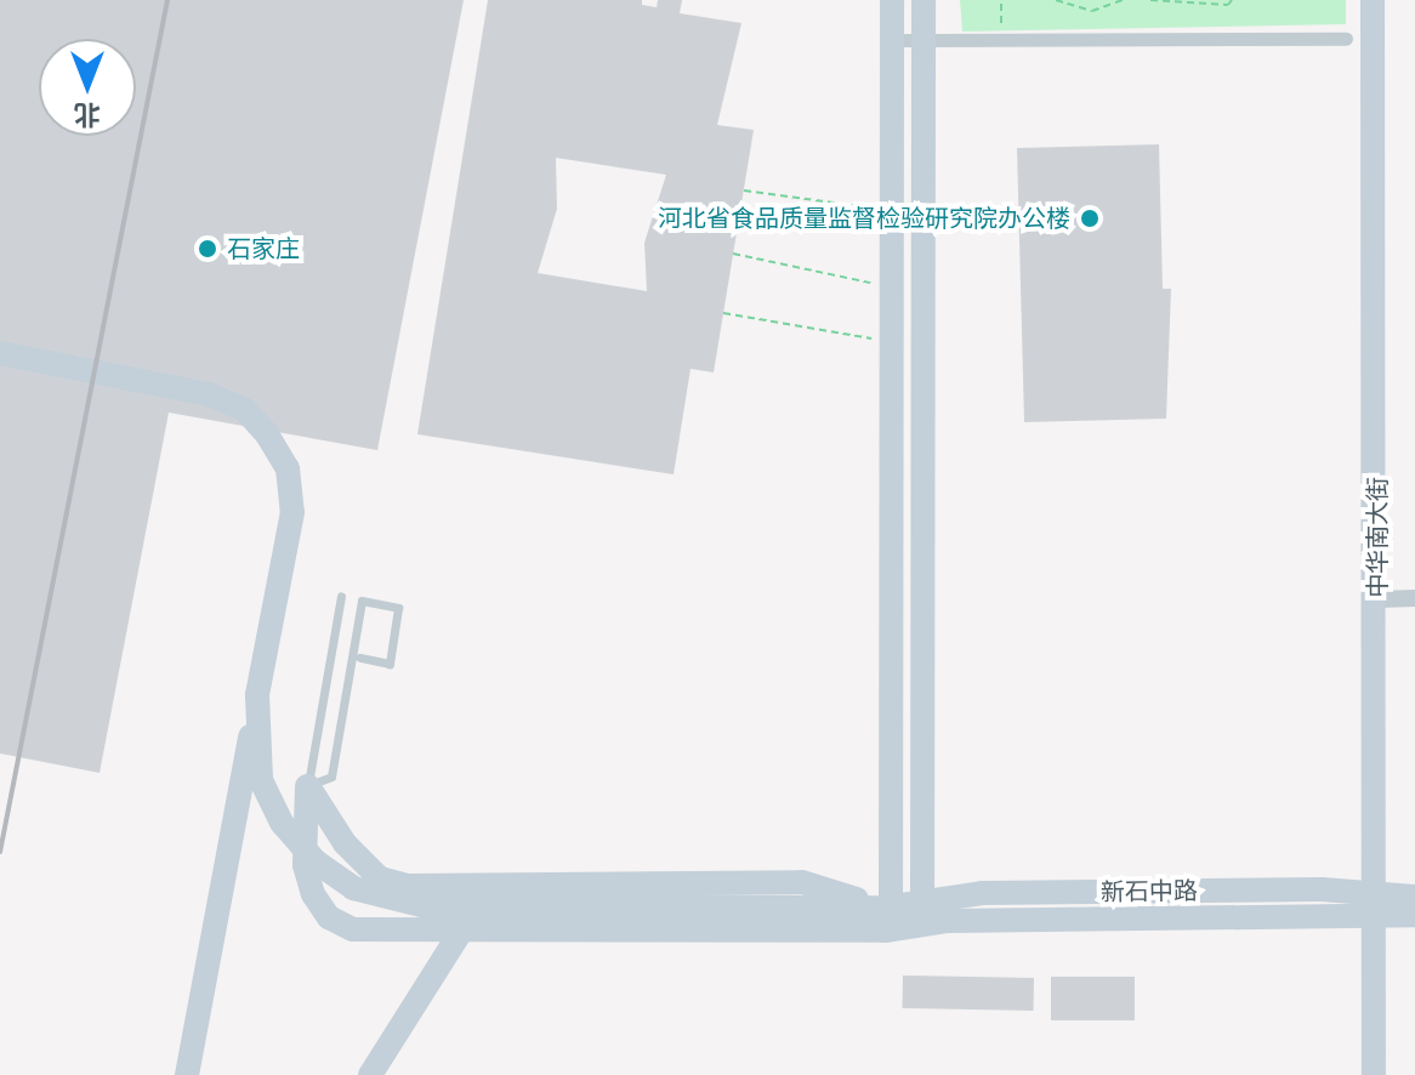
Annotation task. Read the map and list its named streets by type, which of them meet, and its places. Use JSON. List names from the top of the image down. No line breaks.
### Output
{"streets":{"main road":["中华南大街","新石中路"]},"crossings":[["中华南大街","新石中路"]],"places":["河北省食品质量监督检验研究院办公楼","石家庄"],"north":"bottom"}
